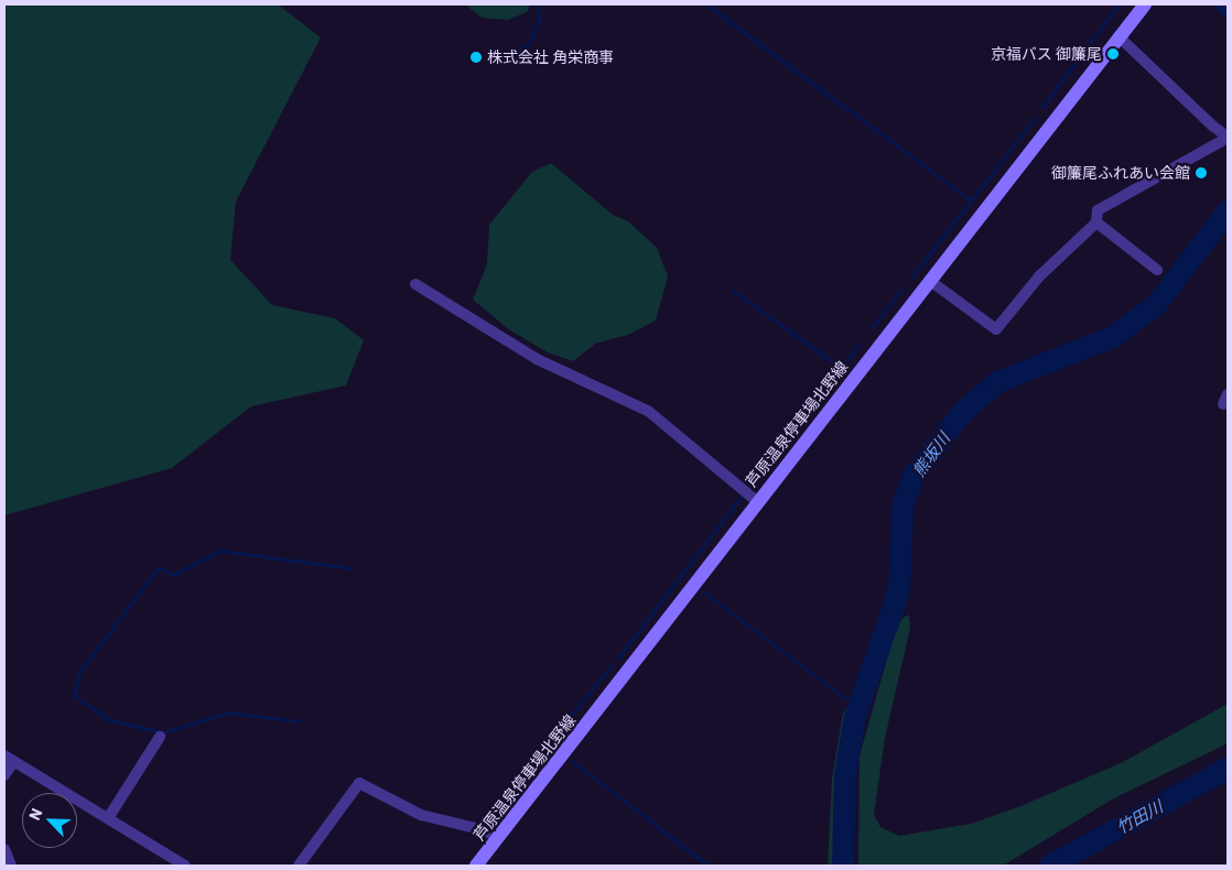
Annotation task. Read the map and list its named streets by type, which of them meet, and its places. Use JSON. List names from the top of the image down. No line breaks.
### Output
{"streets":{"main road":["芦原温泉停車場北野線"]},"water":["熊坂川","竹田川"],"places":["京福バス 御簾尾","株式会社 角栄商事","御簾尾ふれあい会館"],"north":"top left"}
